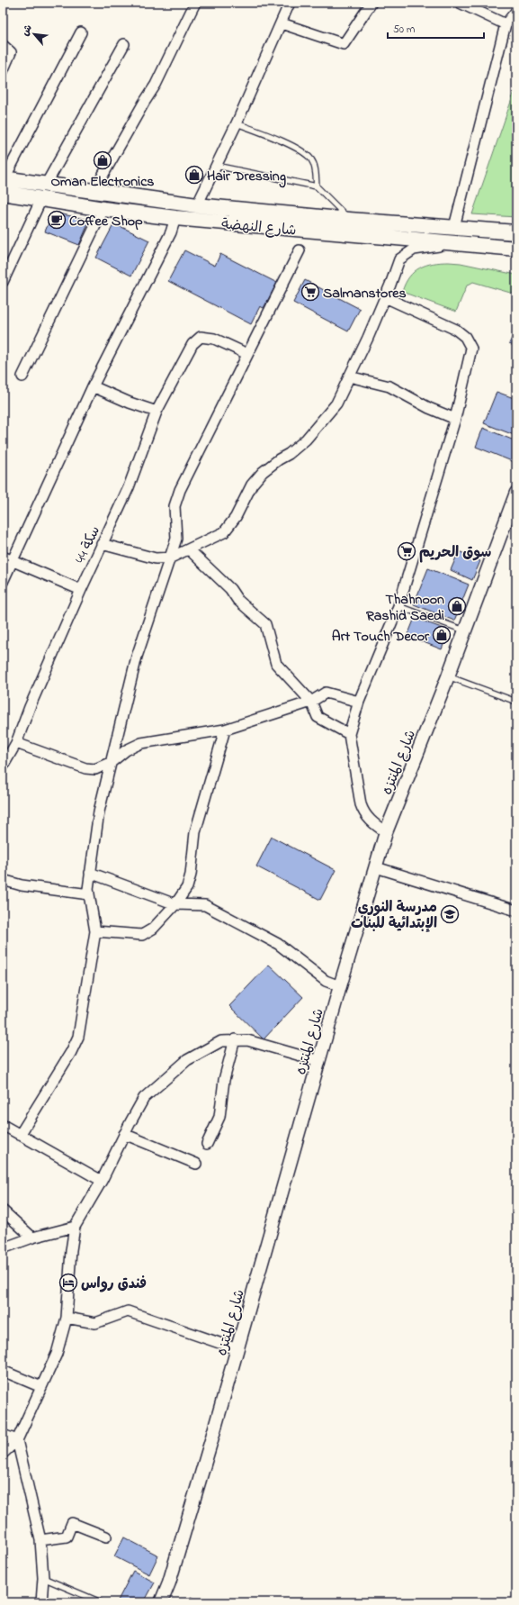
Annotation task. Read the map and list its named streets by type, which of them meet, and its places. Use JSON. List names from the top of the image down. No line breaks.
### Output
{"streets":{"main road":["شارع النهضة"],"street":["سكة 44","شارع المنتزه"]},"places":{"shop":["Oman Electronics","Hair Dressing","Thahnoon Rashid Saedi","Art Touch Decor"],"cafe":["Coffee Shop"],"supermarket":["Salmanstores","سوق الحريم"],"school or university":["مدرسة النوري الإبتدائية للبنات"],"hotel":["فندق رواس"]},"scale_bar":"50 m","north":"top left"}
